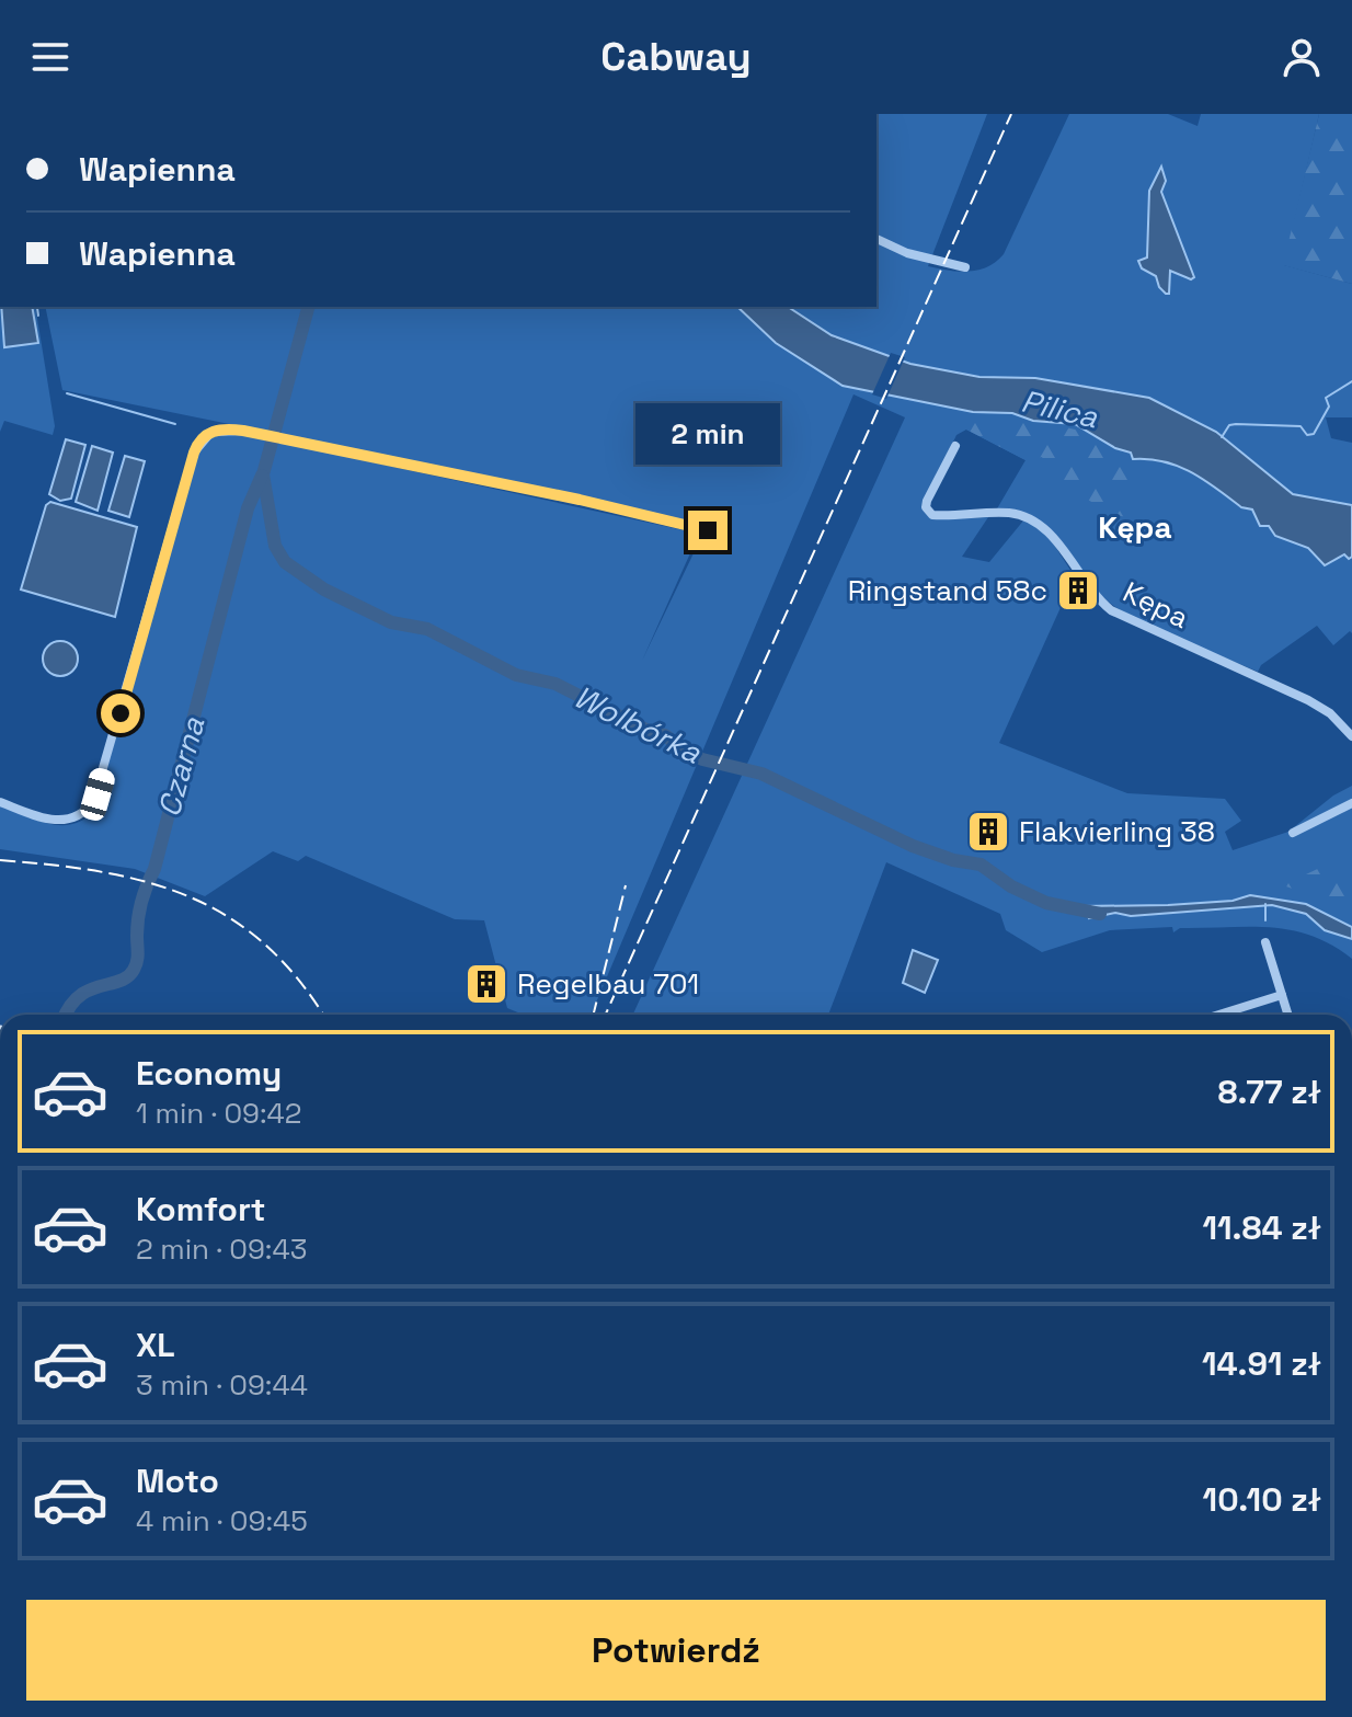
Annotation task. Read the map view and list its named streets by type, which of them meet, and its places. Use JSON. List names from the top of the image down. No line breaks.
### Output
{"streets":{"street":["Kępa"]},"districts":["Kępa"],"water":["Pilica","Wolbórka","Czarna"],"places":{"building":["Ringstand 58c","Flakvierling 38","Regelbau 701"]},"page":{"header":"Cabway","banner":["Wapienna","Wapienna"],"bubble":"2 min","list":[{"name":"Economy","note":"1 min · 09:42","value":"8.77 zł"},{"name":"Komfort","note":"2 min · 09:43","value":"11.84 zł"},{"name":"XL","note":"3 min · 09:44","value":"14.91 zł"},{"name":"Moto","note":"4 min · 09:45","value":"10.10 zł"}],"buttons":"Potwierdź"}}
